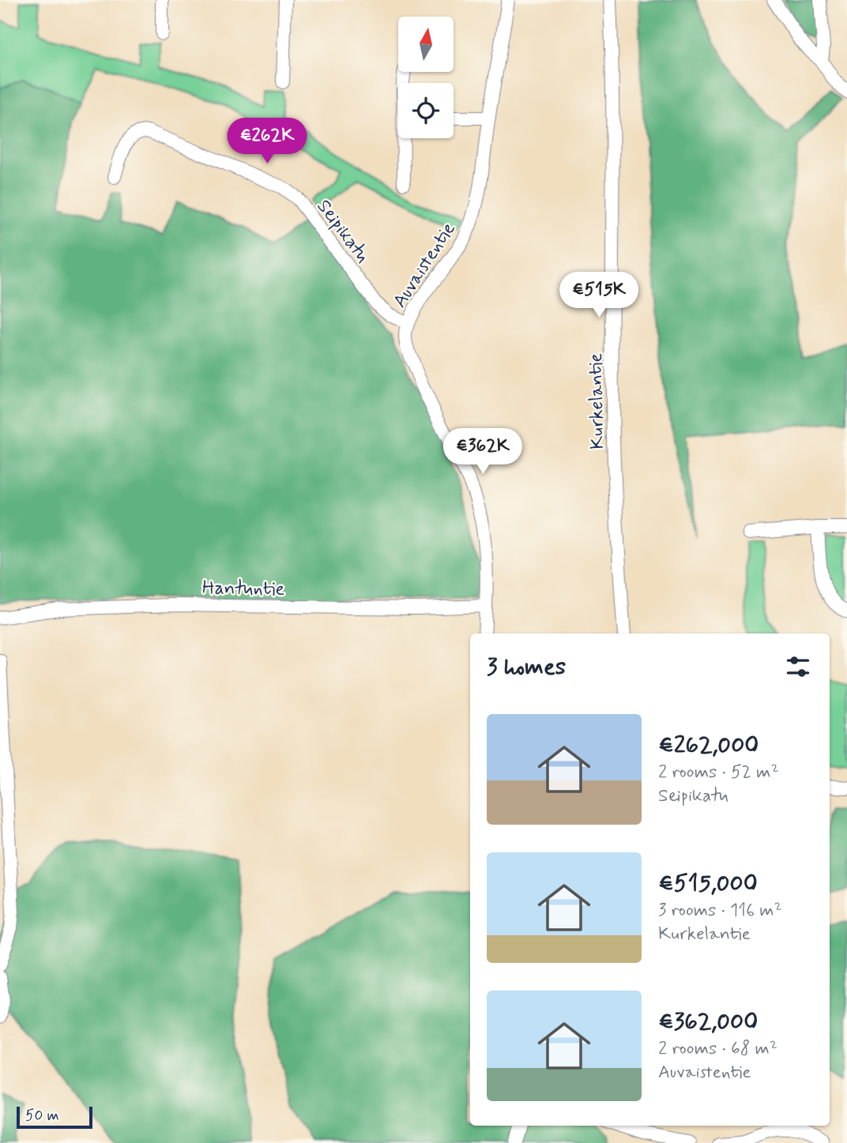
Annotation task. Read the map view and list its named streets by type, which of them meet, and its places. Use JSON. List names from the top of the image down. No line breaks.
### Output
{"streets":{"street":["Seipikatu","Auvaistentie","Kurkelantie","Hantuntie"]},"crossings":[["Seipikatu","Auvaistentie"],["Auvaistentie","Hantuntie"]],"scale_bar":"50 m","north":"top","page":{"price":["€262K","€515K","€362K"],"heading":"3 homes","list":[{"name":"€262,000","note":"2 rooms · 52 m² · Seipikatu"},{"name":"€515,000","note":"3 rooms · 116 m² · Kurkelantie"},{"name":"€362,000","note":"2 rooms · 68 m² · Auvaistentie"}],"scale":"50 m"}}
